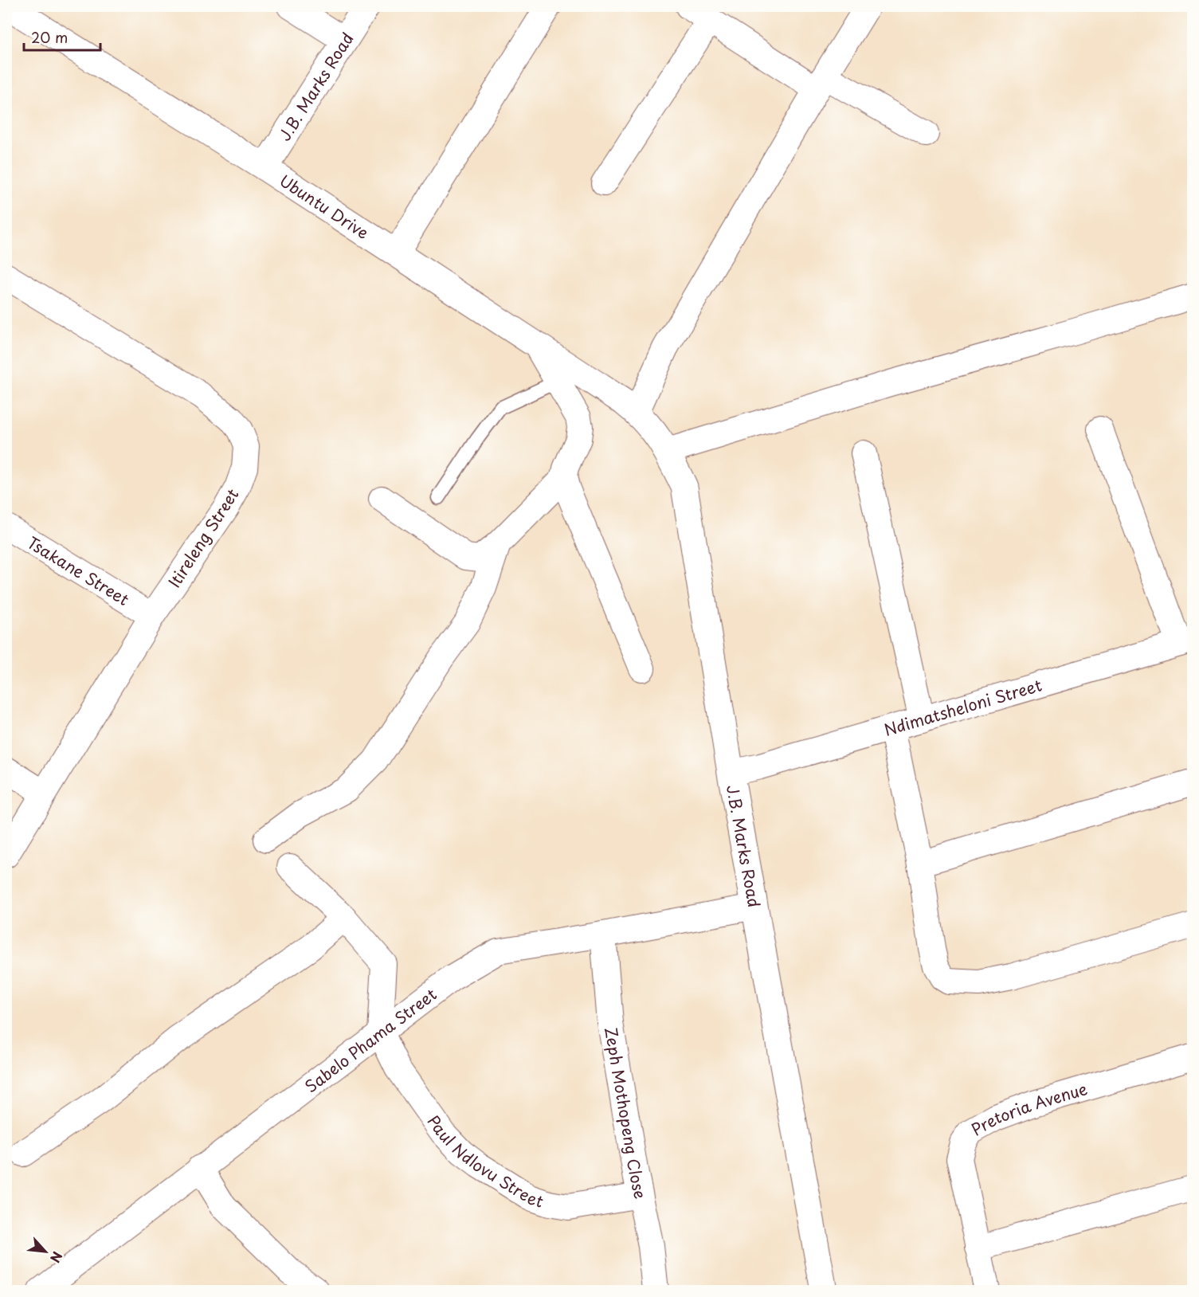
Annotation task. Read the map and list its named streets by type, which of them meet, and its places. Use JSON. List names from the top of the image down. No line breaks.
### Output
{"streets":{"street":["J.B. Marks Road","Ubuntu Drive","Itireleng Street","Tsakane Street","Ndimatsheloni Street","Sabelo Phama Street","Pretoria Avenue","Zeph Mothopeng Close","Paul Ndlovu Street"]},"crossings":[["J.B. Marks Road","Ubuntu Drive"],["J.B. Marks Road","Ndimatsheloni Street"],["J.B. Marks Road","Sabelo Phama Street"],["Itireleng Street","Tsakane Street"],["Sabelo Phama Street","Zeph Mothopeng Close"],["Sabelo Phama Street","Paul Ndlovu Street"],["Zeph Mothopeng Close","Paul Ndlovu Street"]],"scale_bar":"20 m","north":"bottom right"}
